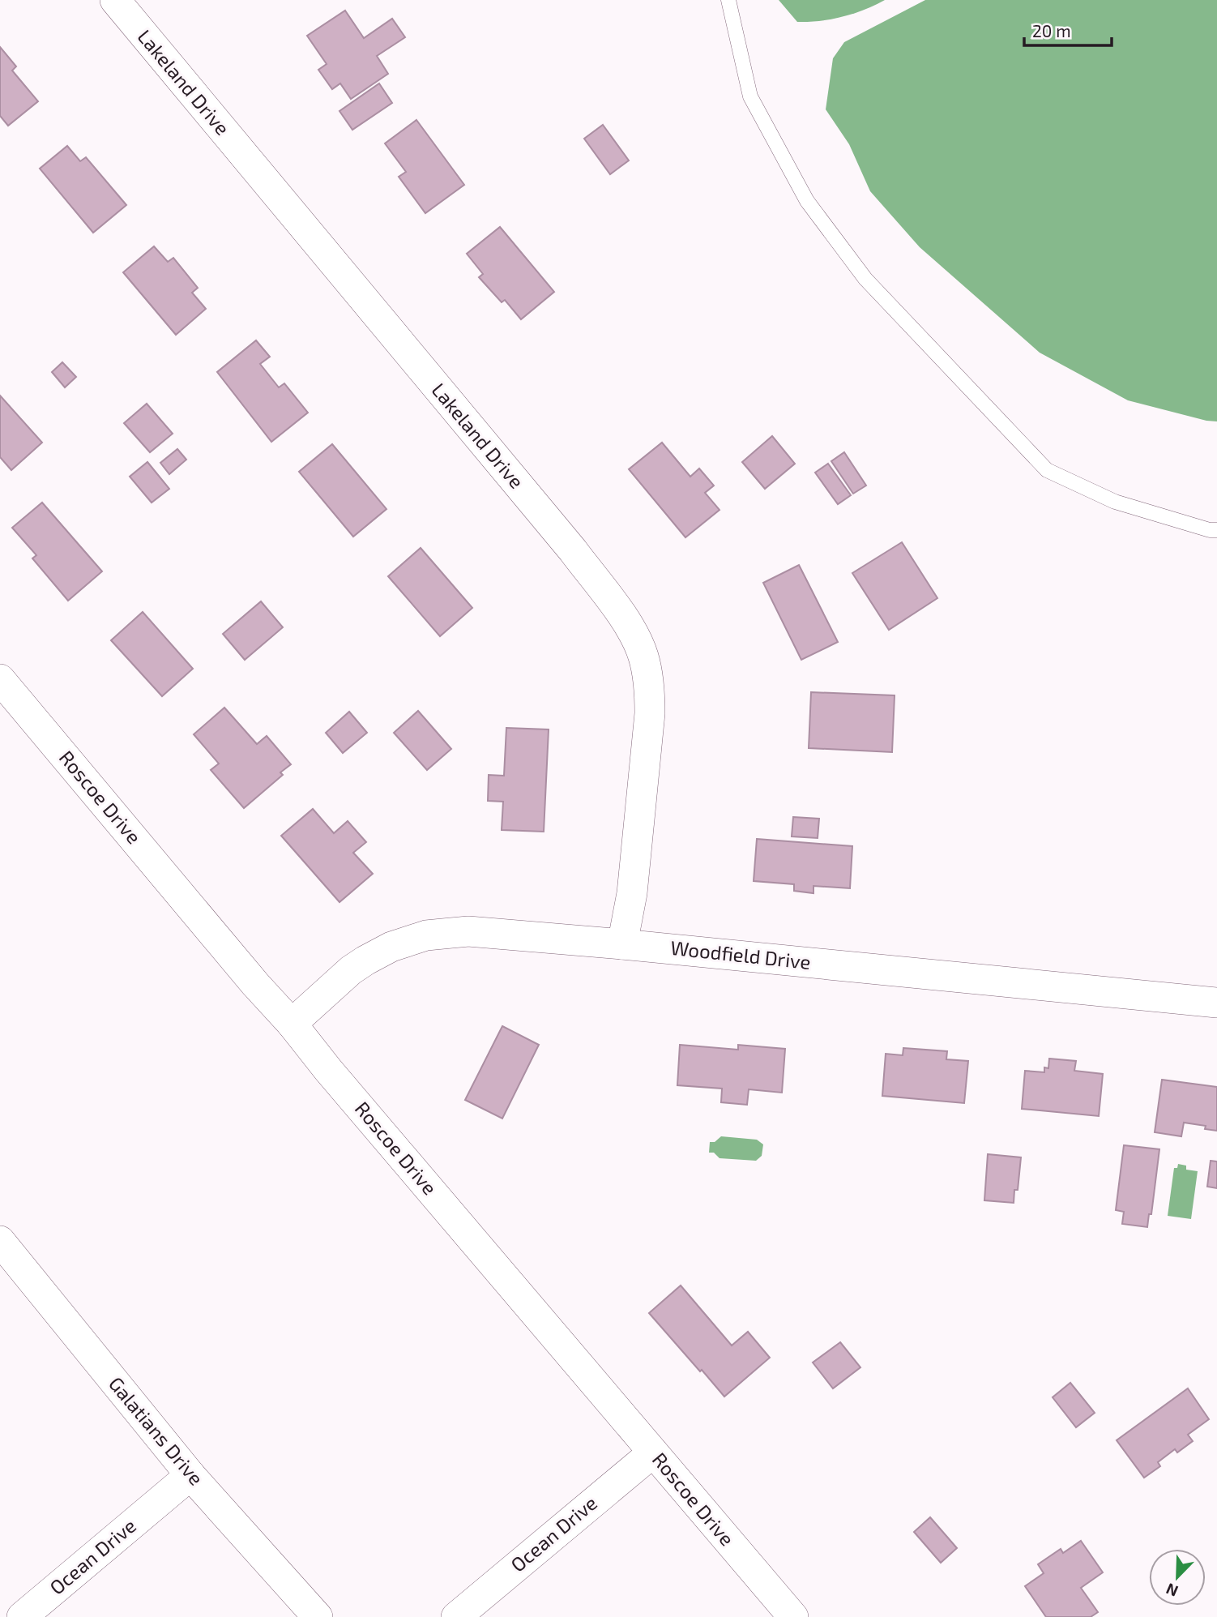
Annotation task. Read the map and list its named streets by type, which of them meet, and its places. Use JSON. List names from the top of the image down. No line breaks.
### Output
{"streets":{"street":["Lakeland Drive","Roscoe Drive","Woodfield Drive","Galatians Drive","Ocean Drive"]},"crossings":[["Lakeland Drive","Woodfield Drive"],["Roscoe Drive","Woodfield Drive"],["Roscoe Drive","Ocean Drive"],["Galatians Drive","Ocean Drive"]],"scale_bar":"20 m","north":"bottom left"}
